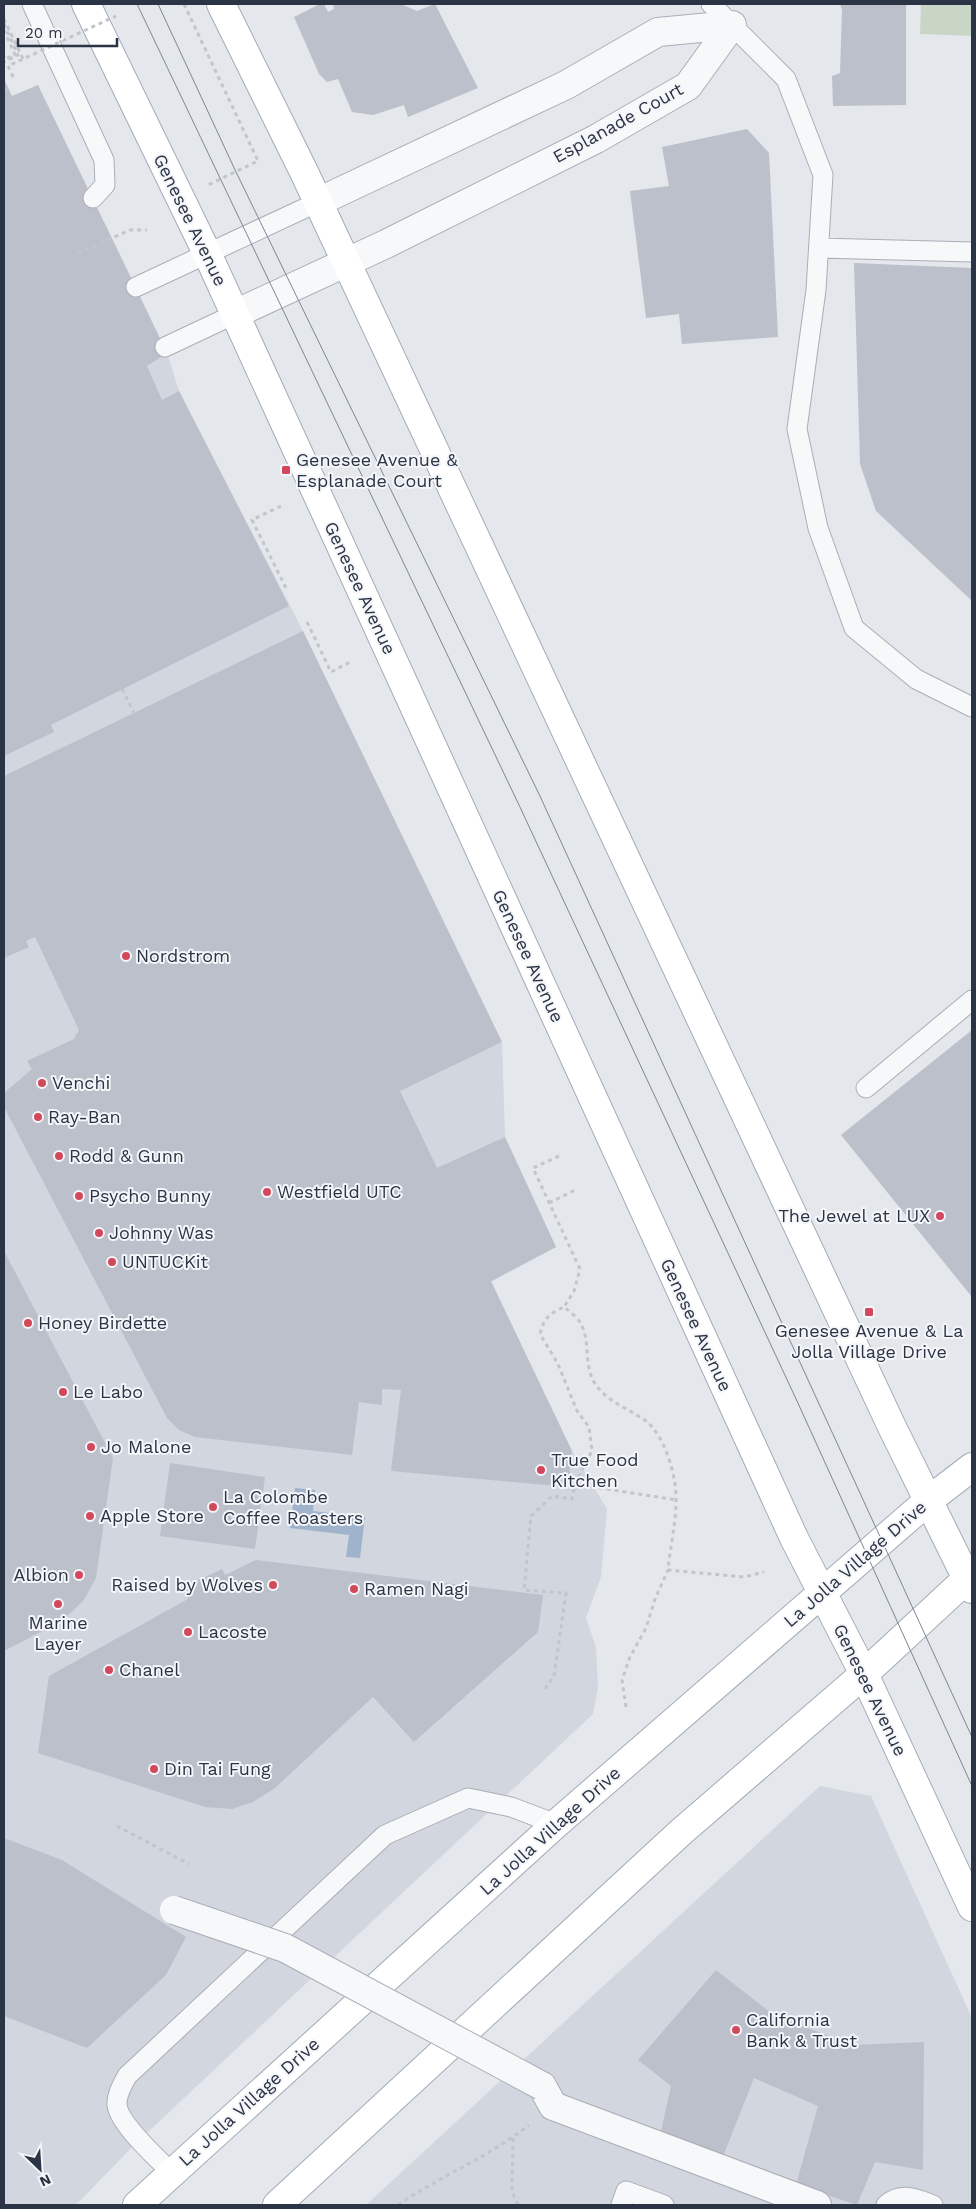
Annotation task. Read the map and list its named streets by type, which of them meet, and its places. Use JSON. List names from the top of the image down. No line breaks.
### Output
{"streets":{"main road":["Genesee Avenue","La Jolla Village Drive"],"street":["Esplanade Court"]},"crossings":[["Esplanade Court","Genesee Avenue"],["Genesee Avenue","La Jolla Village Drive"]],"places":{"transit":["Genesee Avenue & Esplanade Court","Genesee Avenue & La Jolla Village Drive"],"other":["Nordstrom","Venchi","Ray-Ban","Rodd & Gunn","Westfield UTC","Psycho Bunny","The Jewel at LUX","Johnny Was","UNTUCKit","Honey Birdette","Le Labo","Jo Malone","True Food Kitchen","La Colombe Coffee Roasters","Apple Store","Albion","Raised by Wolves","Ramen Nagi","Marine Layer","Lacoste","Chanel","Din Tai Fung","California Bank & Trust"]},"scale_bar":"20 m","north":"bottom right"}
